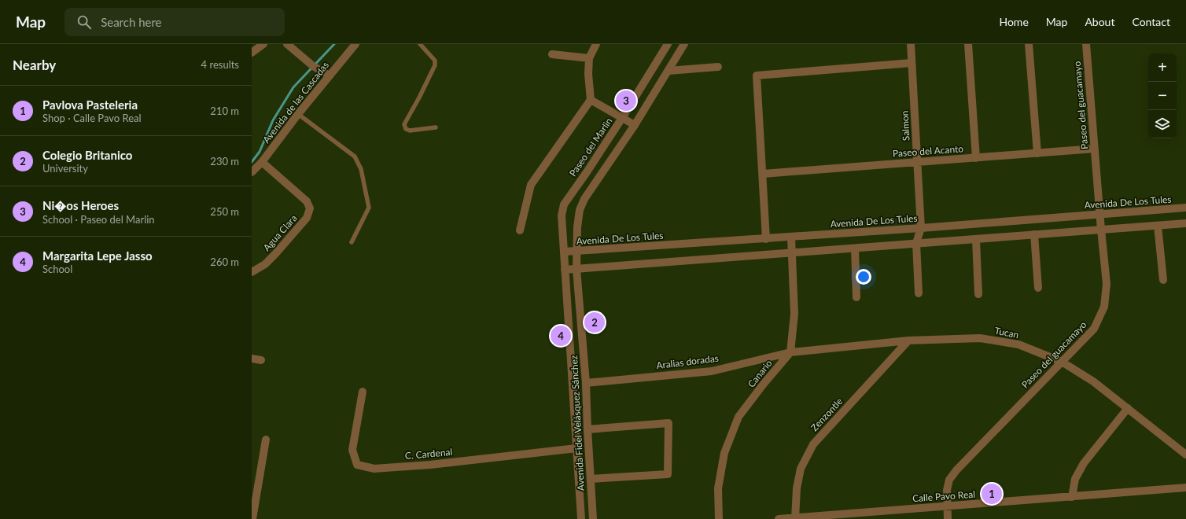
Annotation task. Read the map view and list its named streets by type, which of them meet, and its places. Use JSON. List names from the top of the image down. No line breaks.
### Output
{"streets":{"street":["Avenida de las Cascadas","Paseo del guacamayo","Salmon","Paseo del Marlin","Paseo del Acanto","Avenida De Los Tules","Agua Clara","Tucan","Aralias doradas","Canario","Zenzontle","Avenida Fidel Velásquez Sánchez","C. Cardenal","Calle Pavo Real"]},"crossings":[["Avenida de las Cascadas","Agua Clara"],["Paseo del guacamayo","Paseo del Acanto"],["Paseo del guacamayo","Avenida De Los Tules"],["Paseo del guacamayo","Tucan"],["Paseo del guacamayo","Calle Pavo Real"],["Salmon","Paseo del Acanto"],["Salmon","Avenida De Los Tules"],["Paseo del Marlin","Avenida De Los Tules"],["Paseo del Marlin","Avenida Fidel Velásquez Sánchez"],["Avenida De Los Tules","Avenida Fidel Velásquez Sánchez"],["Tucan","Aralias doradas"],["Tucan","Canario"],["Tucan","Zenzontle"],["Aralias doradas","Canario"],["Aralias doradas","Avenida Fidel Velásquez Sánchez"],["Zenzontle","Calle Pavo Real"],["Avenida Fidel Velásquez Sánchez","C. Cardenal"]],"page":{"header":"Map","search":"Search here","nav":["Home","Map","About","Contact"],"heading":["Nearby","4 results"],"map_buttons":["+","−"],"list":[{"mark":"1","name":"Pavlova Pasteleria","note":"Shop · Calle Pavo Real","value":"210 m"},{"mark":"2","name":"Colegio Britanico","note":"University","value":"230 m"},{"mark":"3","name":"Ni�os Heroes","note":"School · Paseo del Marlin","value":"250 m"},{"mark":"4","name":"Margarita Lepe Jasso","note":"School","value":"260 m"}],"pins":["3","2","4","1"]}}
